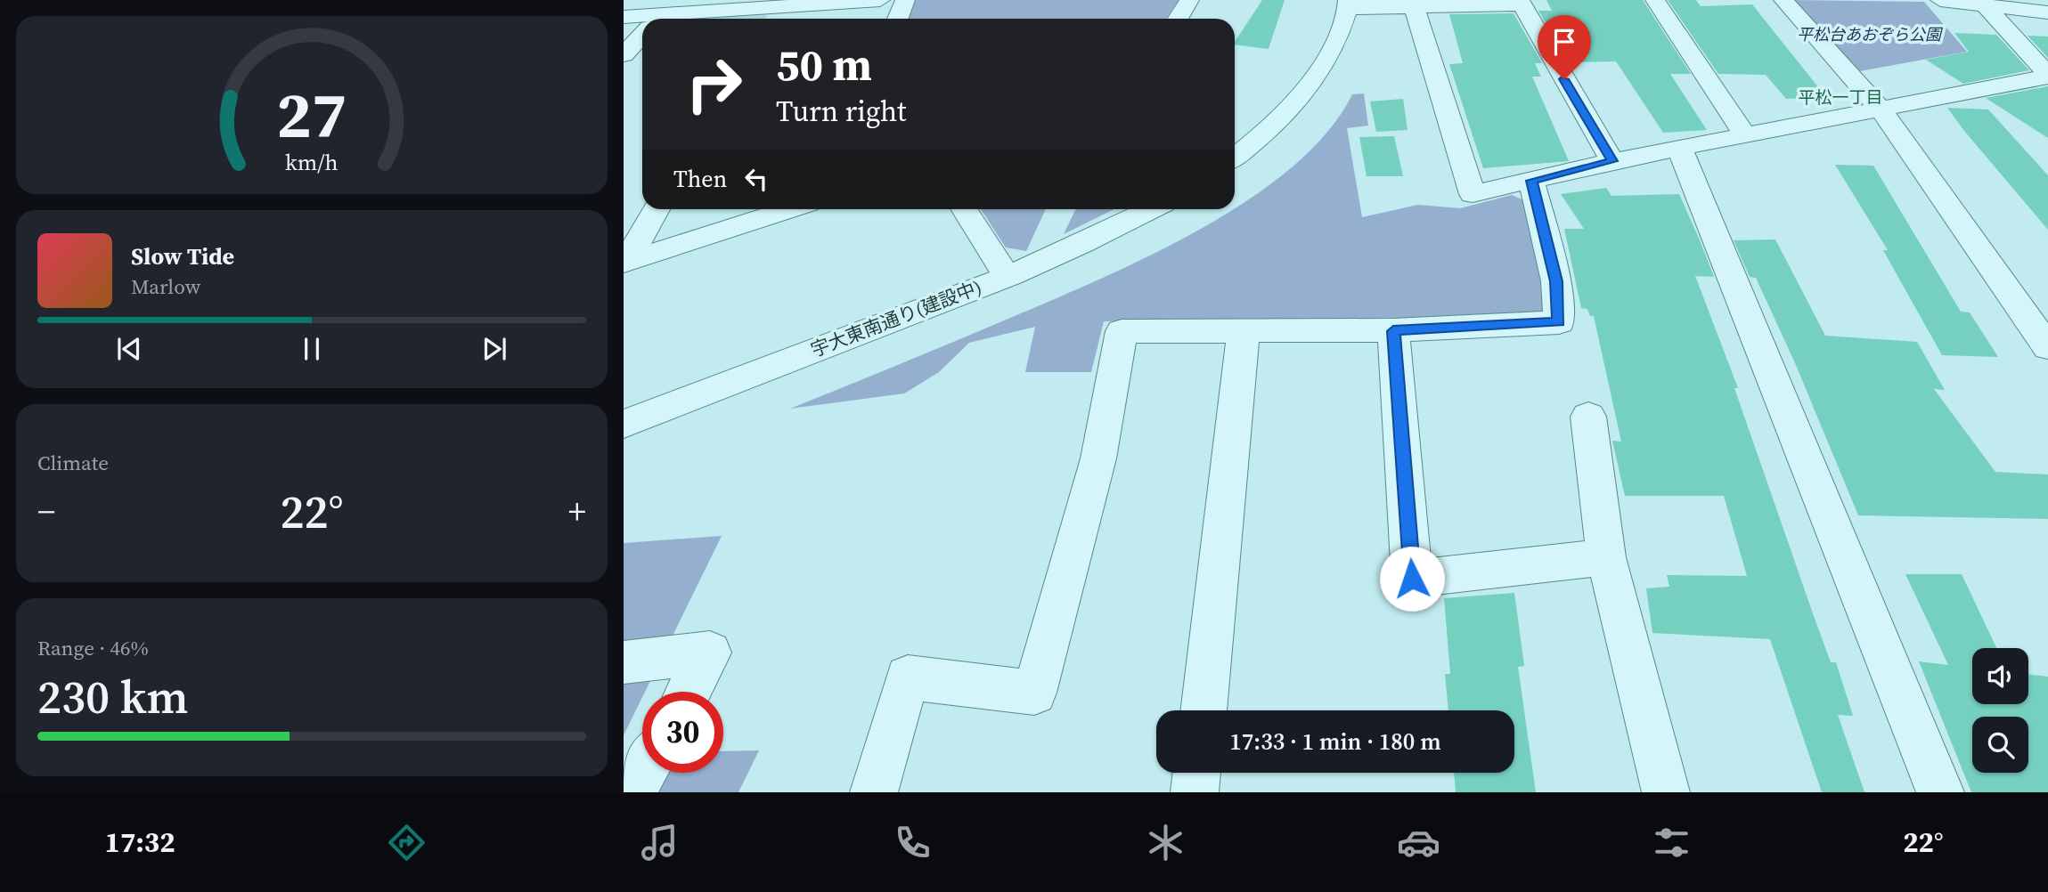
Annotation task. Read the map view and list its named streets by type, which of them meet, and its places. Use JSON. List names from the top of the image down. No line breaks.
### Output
{"streets":{"street":["宇大東南通り(建設中)"]},"districts":["平松一丁目"],"parks":["平松台あおぞら公園"],"page":{"turn":["50 m","Turn right"],"then":"Then","song":["Slow Tide","Marlow"],"tile":["Climate",["Range · 46%","230 km"]],"heat":["−","22°","+"],"limit":"30","trip":"17:33 · 1 min · 180 m","tabs":["17:32","22°"],"gauge":["27","km/h"]}}
